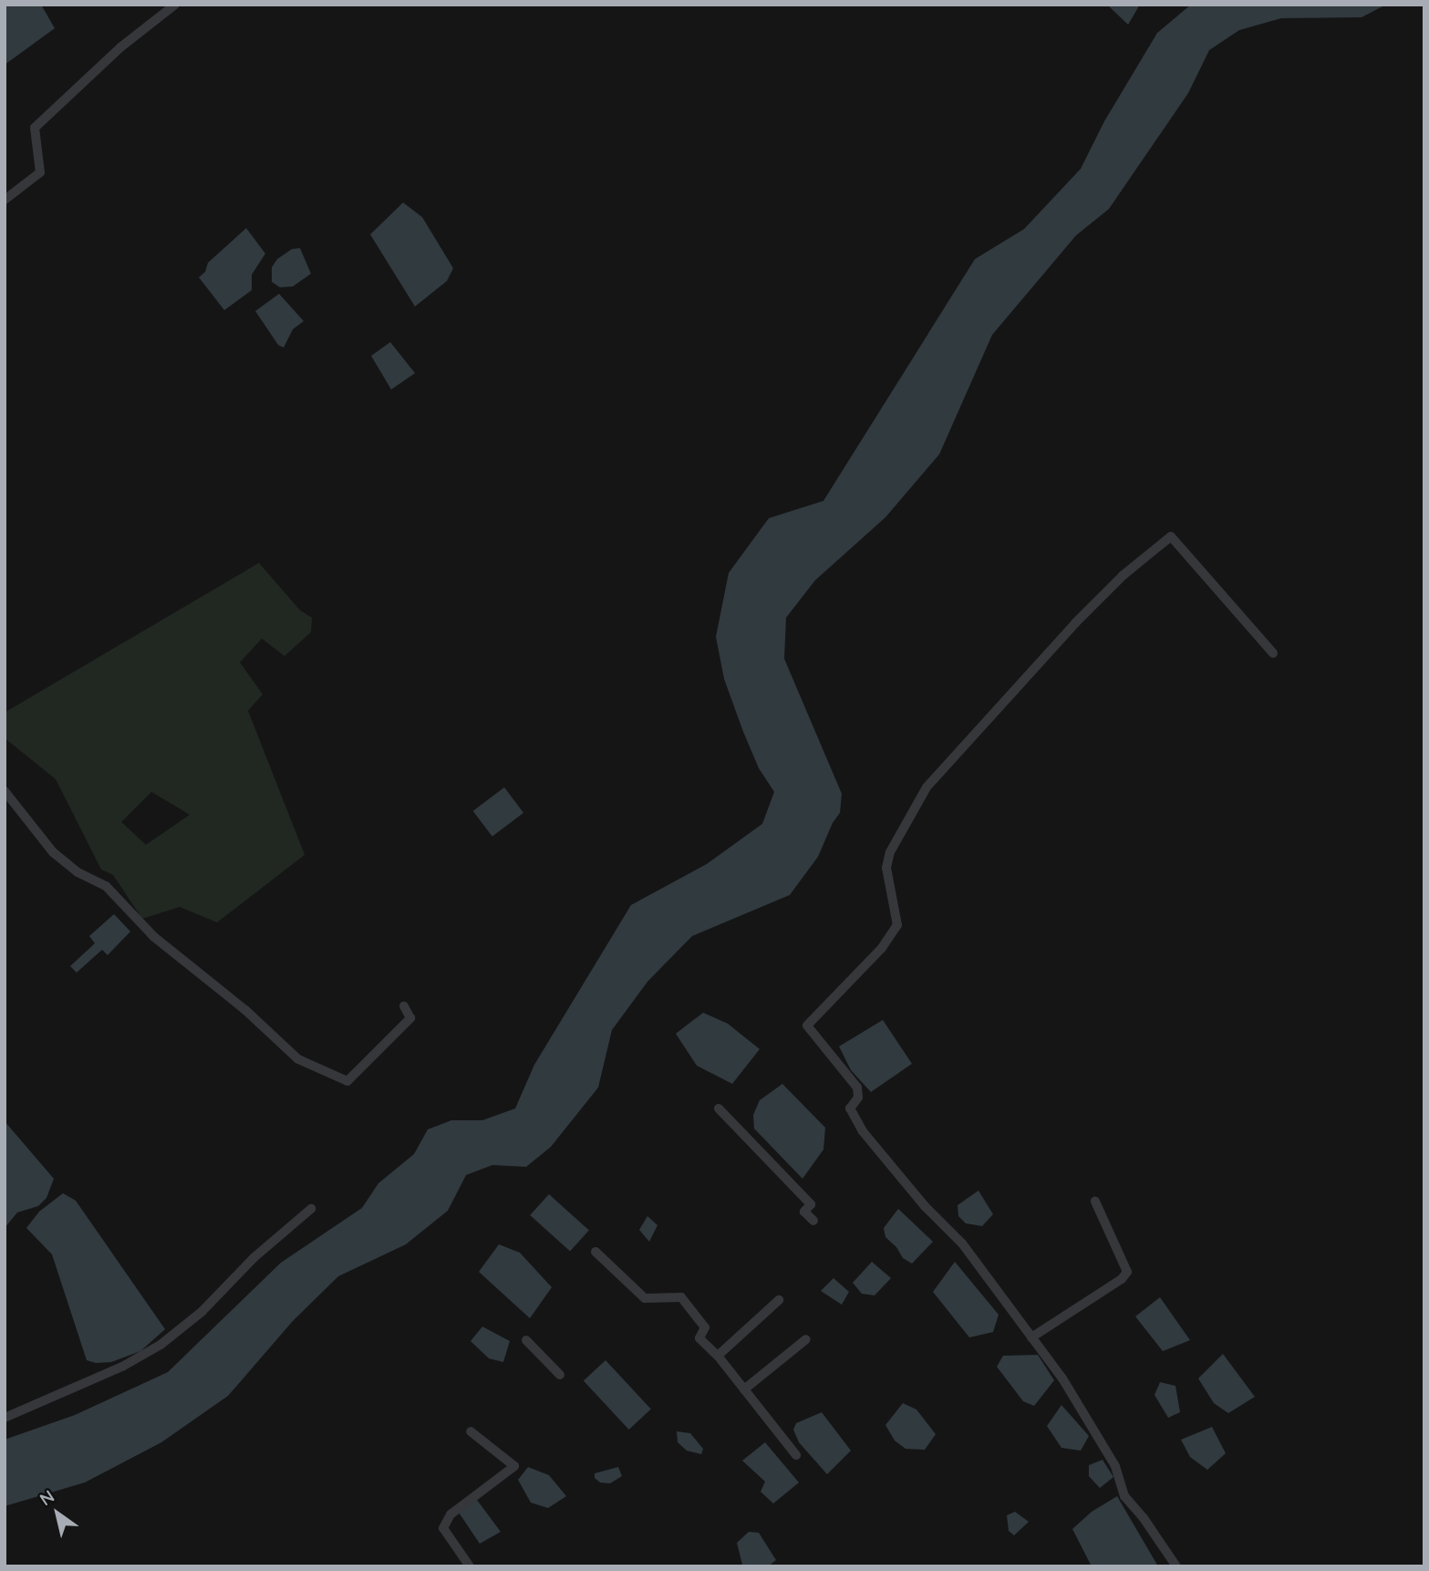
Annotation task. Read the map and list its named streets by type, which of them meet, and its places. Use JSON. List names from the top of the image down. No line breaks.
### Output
{"north":"top left"}
